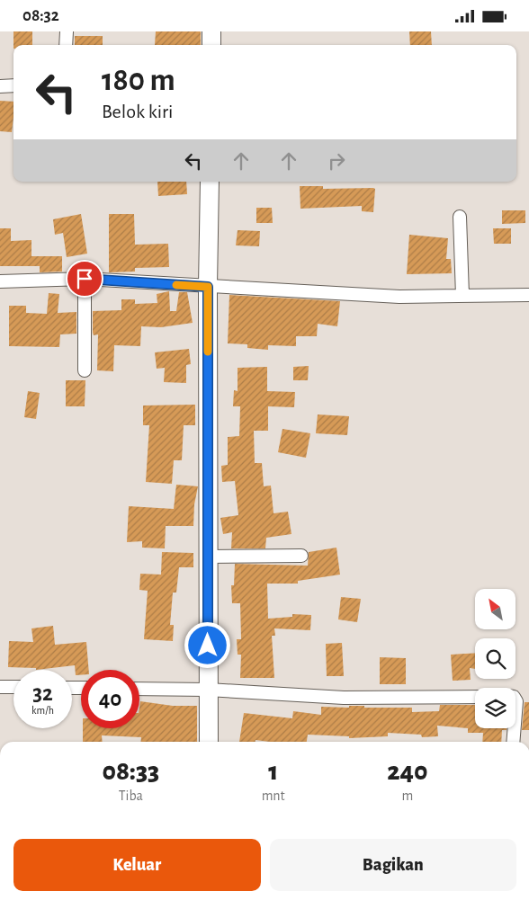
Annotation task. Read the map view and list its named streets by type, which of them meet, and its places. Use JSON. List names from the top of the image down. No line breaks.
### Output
{"north":"top left","page":{"status":"08:32","turn":["180 m","Belok kiri"],"speed":"32 km/h","limit":"40","eta":["08:33","Tiba","1","mnt","240","m"],"buttons":["Keluar","Bagikan"]}}
